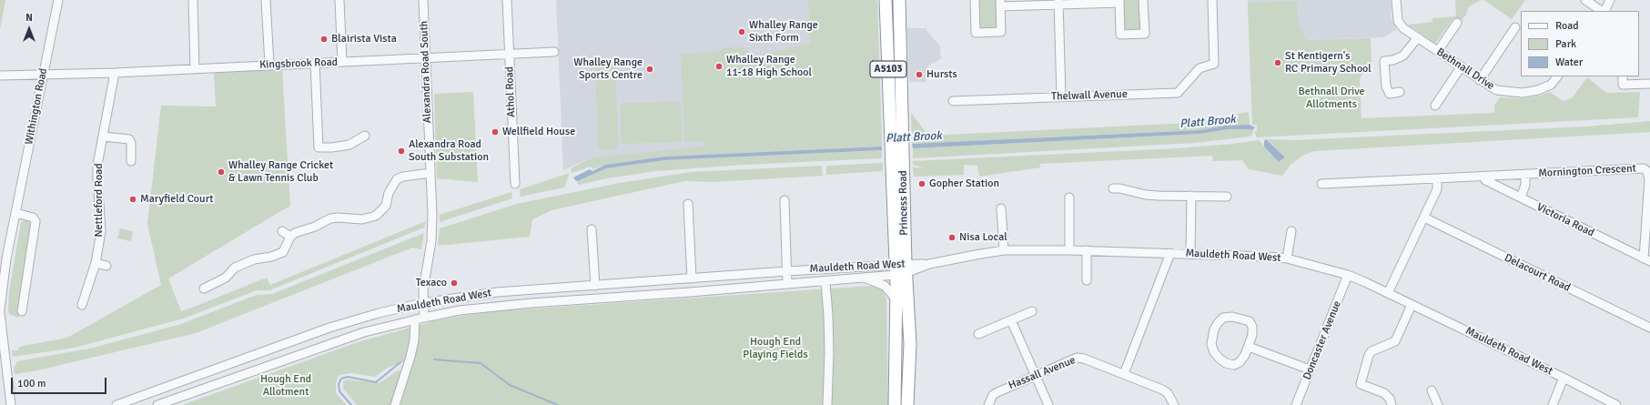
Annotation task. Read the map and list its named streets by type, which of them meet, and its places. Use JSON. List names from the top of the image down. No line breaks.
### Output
{"streets":{"highway":["A5103","Princess Road"],"street":["Kingsbrook Road","Bethnall Drive","Alexandra Road South","Athol Road","Thelwall Avenue","Withington Road","Mornington Crescent","Nettleford Road","Victoria Road","Mauldeth Road West","Delacourt Road","Doncaster Avenue","Hassall Avenue"]},"crossings":[["Kingsbrook Road","Alexandra Road South"],["Kingsbrook Road","Athol Road"],["Kingsbrook Road","Withington Road"],["Kingsbrook Road","Nettleford Road"],["Alexandra Road South","Mauldeth Road West"],["Mornington Crescent","Victoria Road"],["Princess Road","Mauldeth Road West"],["Mauldeth Road West","Doncaster Avenue"]],"water":["Platt Brook"],"parks":["Bethnall Drive Allotments","Hough End Playing Fields","Hough End Allotment"],"places":["Whalley Range Sixth Form","Blairista Vista","St Kentigern's RC Primary School","Whalley Range 11-18 High School","Whalley Range Sports Centre","Hursts","Wellfield House","Alexandra Road South Substation","Whalley Range Cricket & Lawn Tennis Club","Gopher Station","Maryfield Court","Nisa Local","Texaco"],"legend":["Road","Park","Water"],"scale_bar":"100 m","north":"top"}
